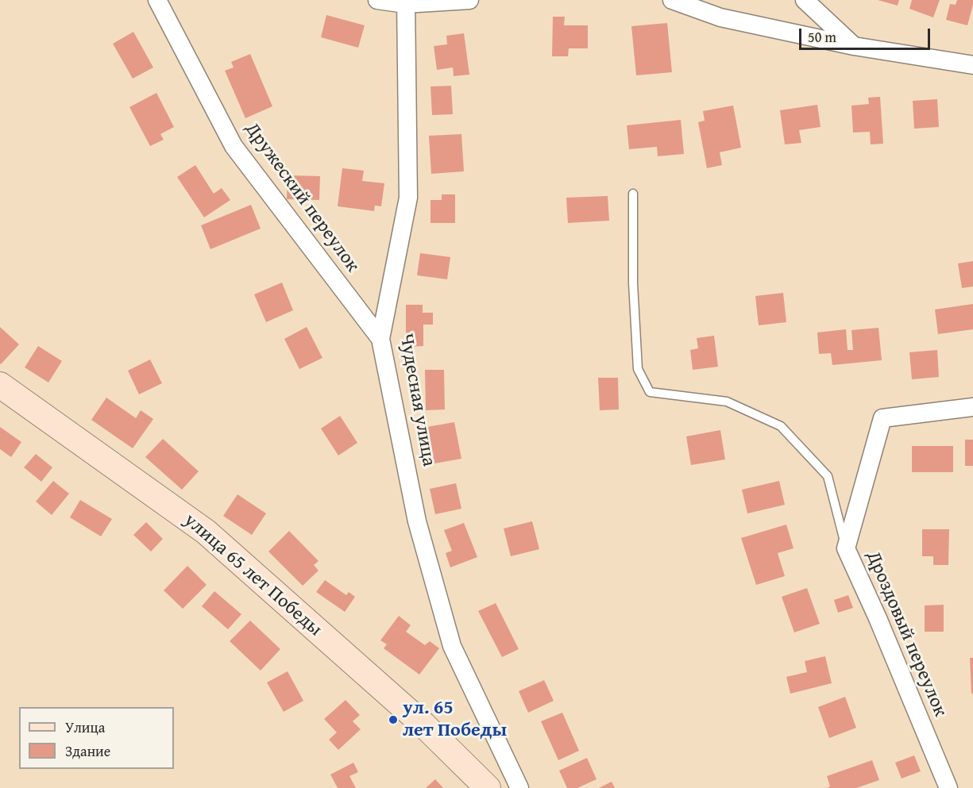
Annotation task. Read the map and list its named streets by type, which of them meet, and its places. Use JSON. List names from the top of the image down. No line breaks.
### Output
{"streets":{"street":["Дружеский переулок","Чудесная улица","улица 65 лет Победы","Дроздовый переулок"]},"crossings":[["Дружеский переулок","Чудесная улица"]],"places":["ул. 65 лет Победы"],"legend":["Улица","Здание"],"scale_bar":"50 m"}
